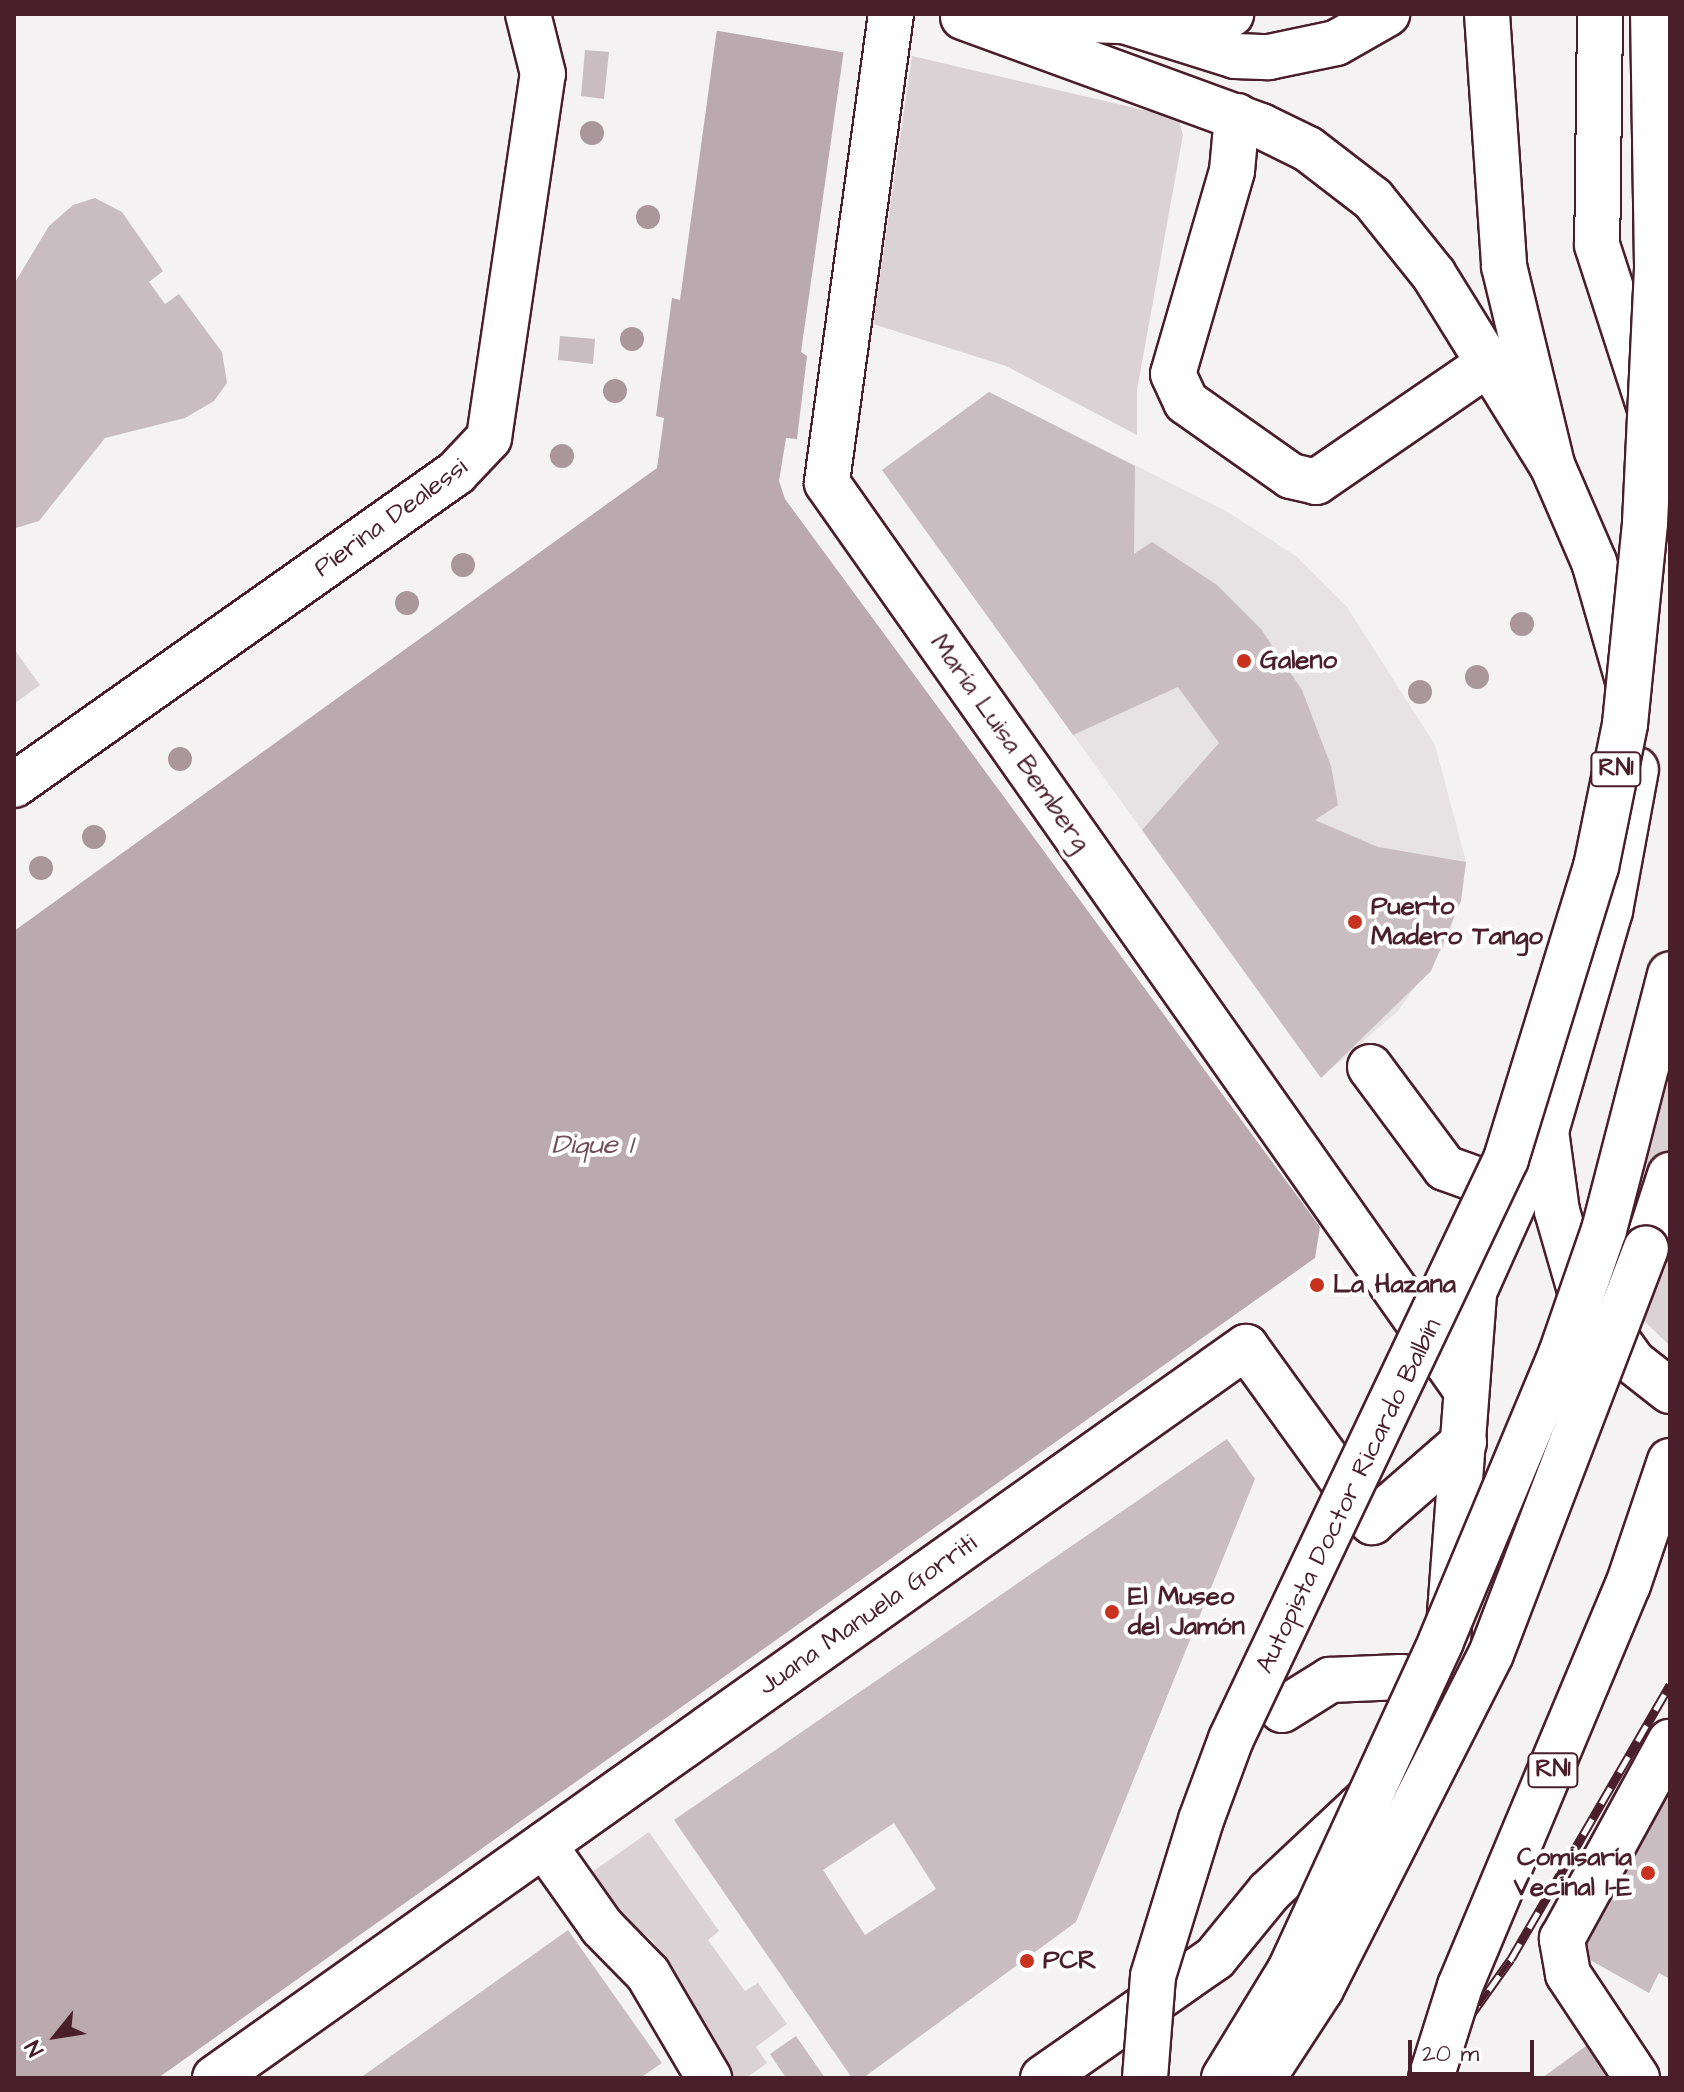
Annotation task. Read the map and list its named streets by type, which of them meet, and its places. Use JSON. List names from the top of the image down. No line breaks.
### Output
{"streets":{"main road":["Pierina Dealessi","María Luisa Bemberg","RN1","Autopista Doctor Ricardo Balbín","Juana Manuela Gorriti"]},"water":["Dique 1"],"places":["Galeno","Puerto Madero Tango","La Hazana","El Museo del Jamón","Comisaría Vecinal 1-E","PCR"],"scale_bar":"20 m","north":"bottom left"}
